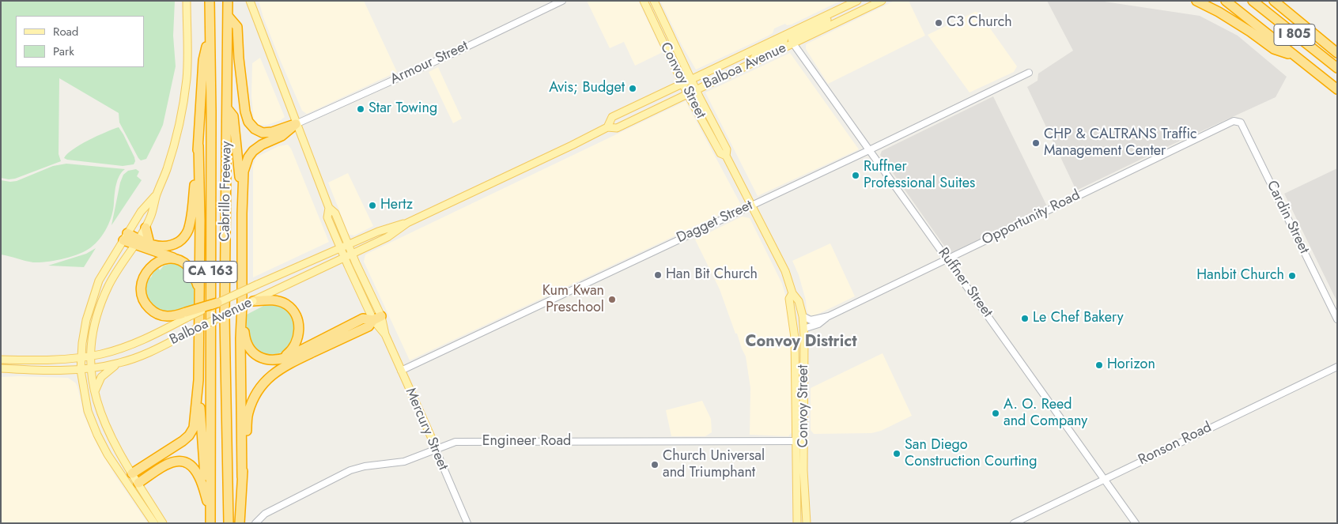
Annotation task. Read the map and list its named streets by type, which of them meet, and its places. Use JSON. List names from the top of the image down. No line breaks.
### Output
{"streets":{"highway":["I 805","Cabrillo Freeway","CA 163"],"main road":["Balboa Avenue","Convoy Street","Mercury Street"],"street":["Armour Street","Cardin Street","Opportunity Road","Dagget Street","Ruffner Street","Engineer Road","Ronson Road"]},"crossings":[["Armour Street","Mercury Street"],["Balboa Avenue","Convoy Street"],["Balboa Avenue","Ruffner Street"],["Balboa Avenue","Mercury Street"],["Convoy Street","Dagget Street"],["Convoy Street","Engineer Road"],["Cardin Street","Opportunity Road"],["Opportunity Road","Ruffner Street"],["Dagget Street","Ruffner Street"],["Dagget Street","Mercury Street"],["Ruffner Street","Ronson Road"],["Mercury Street","Engineer Road"]],"districts":["Convoy District"],"places":["C3 Church","Avis; Budget","Star Towing","CHP & CALTRANS Traffic Management Center","Ruffner Professional Suites","Hertz","Han Bit Church","Hanbit Church","Kum Kwan Preschool","Le Chef Bakery","Horizon","A. O. Reed and Company","San Diego Construction Courting","Church Universal and Triumphant"],"legend":["Road","Park"]}
